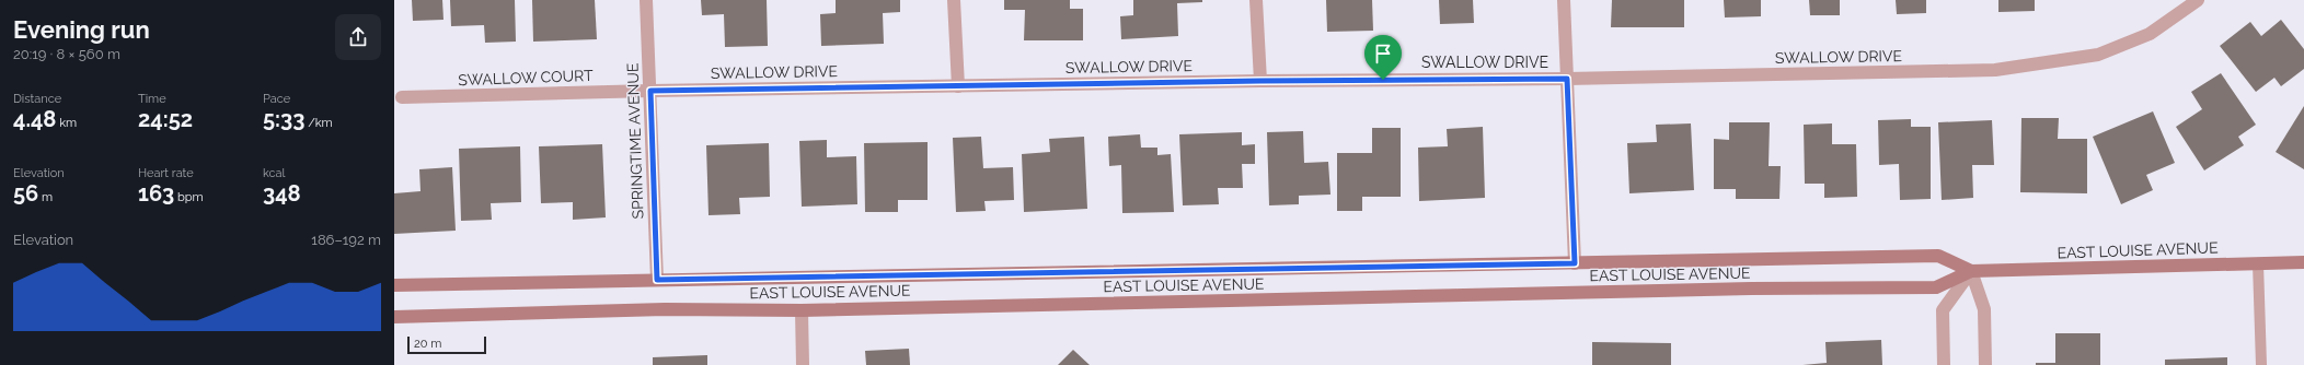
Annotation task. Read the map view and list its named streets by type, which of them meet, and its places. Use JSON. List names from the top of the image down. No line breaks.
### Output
{"streets":{"street":["SWALLOW DRIVE","SWALLOW COURT","SPRINGTIME AVENUE","EAST LOUISE AVENUE"]},"crossings":[["SWALLOW DRIVE","SWALLOW COURT"],["SWALLOW DRIVE","SPRINGTIME AVENUE"],["SWALLOW COURT","SPRINGTIME AVENUE"],["SPRINGTIME AVENUE","EAST LOUISE AVENUE"]],"scale_bar":"20 m","page":{"heading":["Evening run","20:19 · 8 × 560 m"],"stats":[["Distance","4.48 km"],["Time","24:52"],["Pace","5:33 /km"],["Elevation","56 m"],["Heart rate","163 bpm"],["kcal","348"]],"chart":["Elevation","186–192 m"],"scale":"20 m"}}
